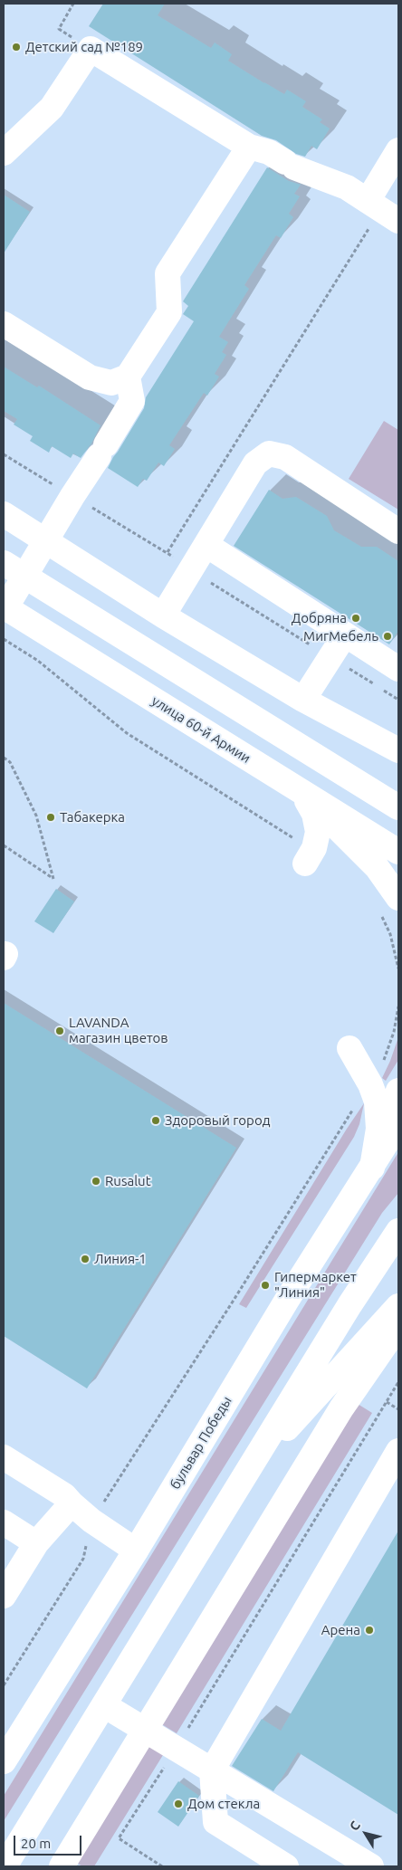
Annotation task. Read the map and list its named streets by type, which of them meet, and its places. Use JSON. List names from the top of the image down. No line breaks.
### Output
{"streets":{"street":["улица 60-й Армии","бульвар Победы"]},"places":["Детский сад №189","Добряна","МигМебель","Табакерка","LAVANDA магазин цветов","Здоровый город","Rusalut","Линия-1","Гипермаркет \"Линия\"","Арена","Дом стекла"],"scale_bar":"20 m","north":"top left"}
